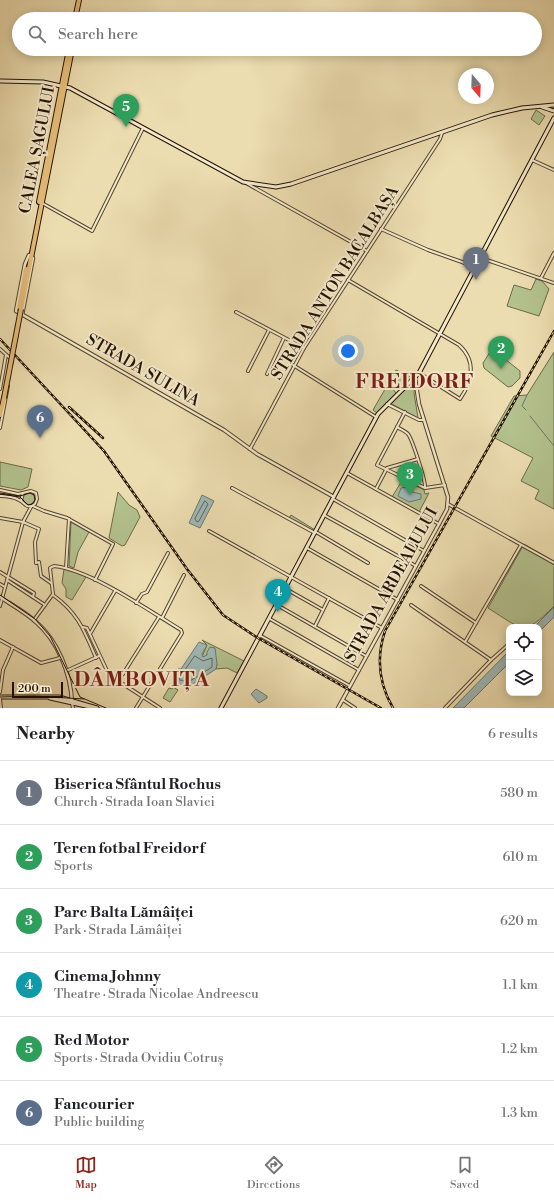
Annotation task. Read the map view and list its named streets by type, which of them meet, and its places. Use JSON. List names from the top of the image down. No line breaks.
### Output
{"streets":{"main road":["CALEA ȘAGULUI"],"street":["STRADA ANTON BACALBAȘA","STRADA SULINA","STRADA ARDEALULUI"]},"crossings":[["CALEA ȘAGULUI","STRADA SULINA"],["STRADA ANTON BACALBAȘA","STRADA SULINA"]],"districts":["FREIDORF","DÂMBOVIȚA"],"scale_bar":"200 m","north":"bottom","page":{"search":"Search here","pins":["5","1","2","6","3","4"],"scale":"200 m","heading":["Nearby","6 results"],"list":[{"mark":"1","name":"Biserica Sfântul Rochus","note":"Church · Strada Ioan Slavici","value":"580 m"},{"mark":"2","name":"Teren fotbal Freidorf","note":"Sports","value":"610 m"},{"mark":"3","name":"Parc Balta Lămâiței","note":"Park · Strada Lămâiței","value":"620 m"},{"mark":"4","name":"Cinema Johnny","note":"Theatre · Strada Nicolae Andreescu","value":"1.1 km"},{"mark":"5","name":"Red Motor","note":"Sports · Strada Ovidiu Cotruș","value":"1.2 km"},{"mark":"6","name":"Fancourier","note":"Public building","value":"1.3 km"}],"nav":["Map","Directions","Saved"]}}
